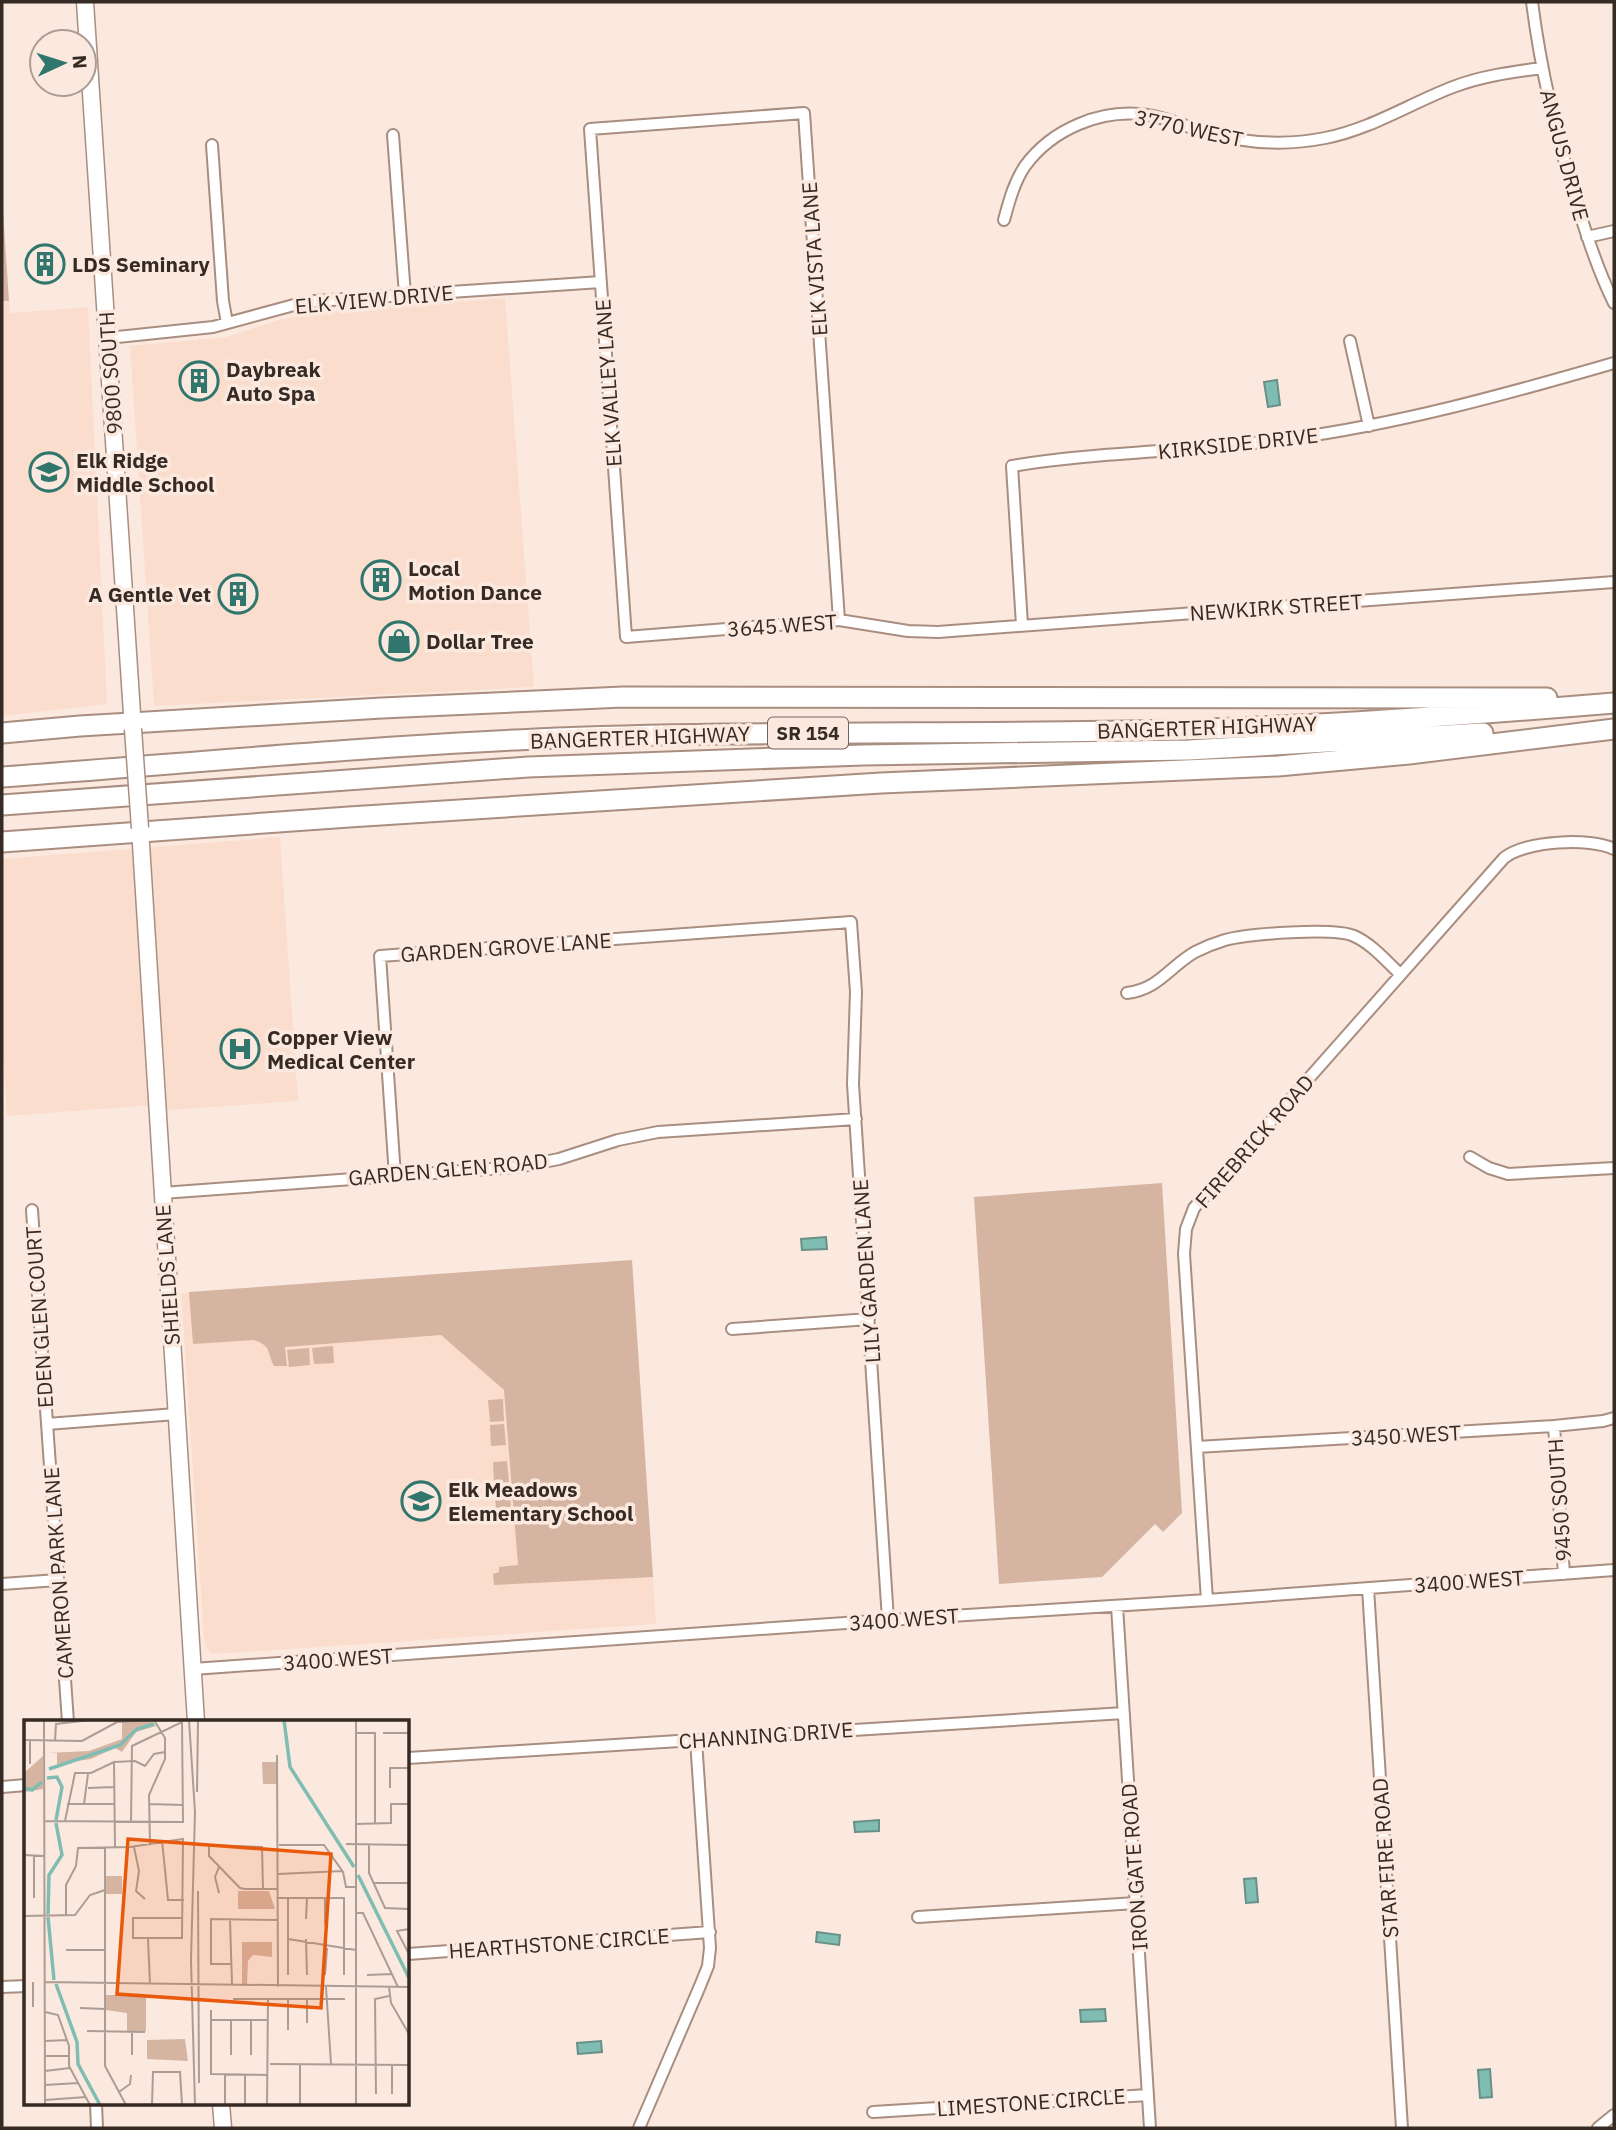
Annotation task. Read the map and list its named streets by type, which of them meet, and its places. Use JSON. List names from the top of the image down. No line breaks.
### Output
{"streets":{"highway":["BANGERTER HIGHWAY","SR 154"],"main road":["9800 SOUTH","SHIELDS LANE"],"street":["3770 WEST","ANGUS DRIVE","ELK VISTA LANE","ELK VIEW DRIVE","ELK VALLEY LANE","KIRKSIDE DRIVE","NEWKIRK STREET","3645 WEST","GARDEN GROVE LANE","FIREBRICK ROAD","GARDEN GLEN ROAD","LILY GARDEN LANE","EDEN GLEN COURT","3450 WEST","9450 SOUTH","CAMERON PARK LANE","3400 WEST","CHANNING DRIVE","STAR FIRE ROAD","IRON GATE ROAD","HEARTHSTONE CIRCLE","LIMESTONE CIRCLE"]},"crossings":[["3770 WEST","ANGUS DRIVE"],["ELK VISTA LANE","ELK VALLEY LANE"],["ELK VISTA LANE","3645 WEST"],["ELK VIEW DRIVE","9800 SOUTH"],["ELK VIEW DRIVE","ELK VALLEY LANE"],["9800 SOUTH","SHIELDS LANE"],["ELK VALLEY LANE","3645 WEST"],["KIRKSIDE DRIVE","NEWKIRK STREET"],["NEWKIRK STREET","3645 WEST"],["GARDEN GROVE LANE","GARDEN GLEN ROAD"],["GARDEN GROVE LANE","LILY GARDEN LANE"],["FIREBRICK ROAD","3450 WEST"],["FIREBRICK ROAD","3400 WEST"],["GARDEN GLEN ROAD","LILY GARDEN LANE"],["GARDEN GLEN ROAD","SHIELDS LANE"],["LILY GARDEN LANE","3400 WEST"],["SHIELDS LANE","3400 WEST"],["EDEN GLEN COURT","CAMERON PARK LANE"],["3450 WEST","9450 SOUTH"],["9450 SOUTH","3400 WEST"],["3400 WEST","STAR FIRE ROAD"],["3400 WEST","IRON GATE ROAD"],["CHANNING DRIVE","IRON GATE ROAD"],["IRON GATE ROAD","LIMESTONE CIRCLE"]],"places":{"building":["LDS Seminary","Daybreak Auto Spa","Local Motion Dance","A Gentle Vet"],"school or university":["Elk Ridge Middle School","Elk Meadows Elementary School"],"shop":["Dollar Tree"],"hospital":["Copper View Medical Center"]},"north":"right"}
